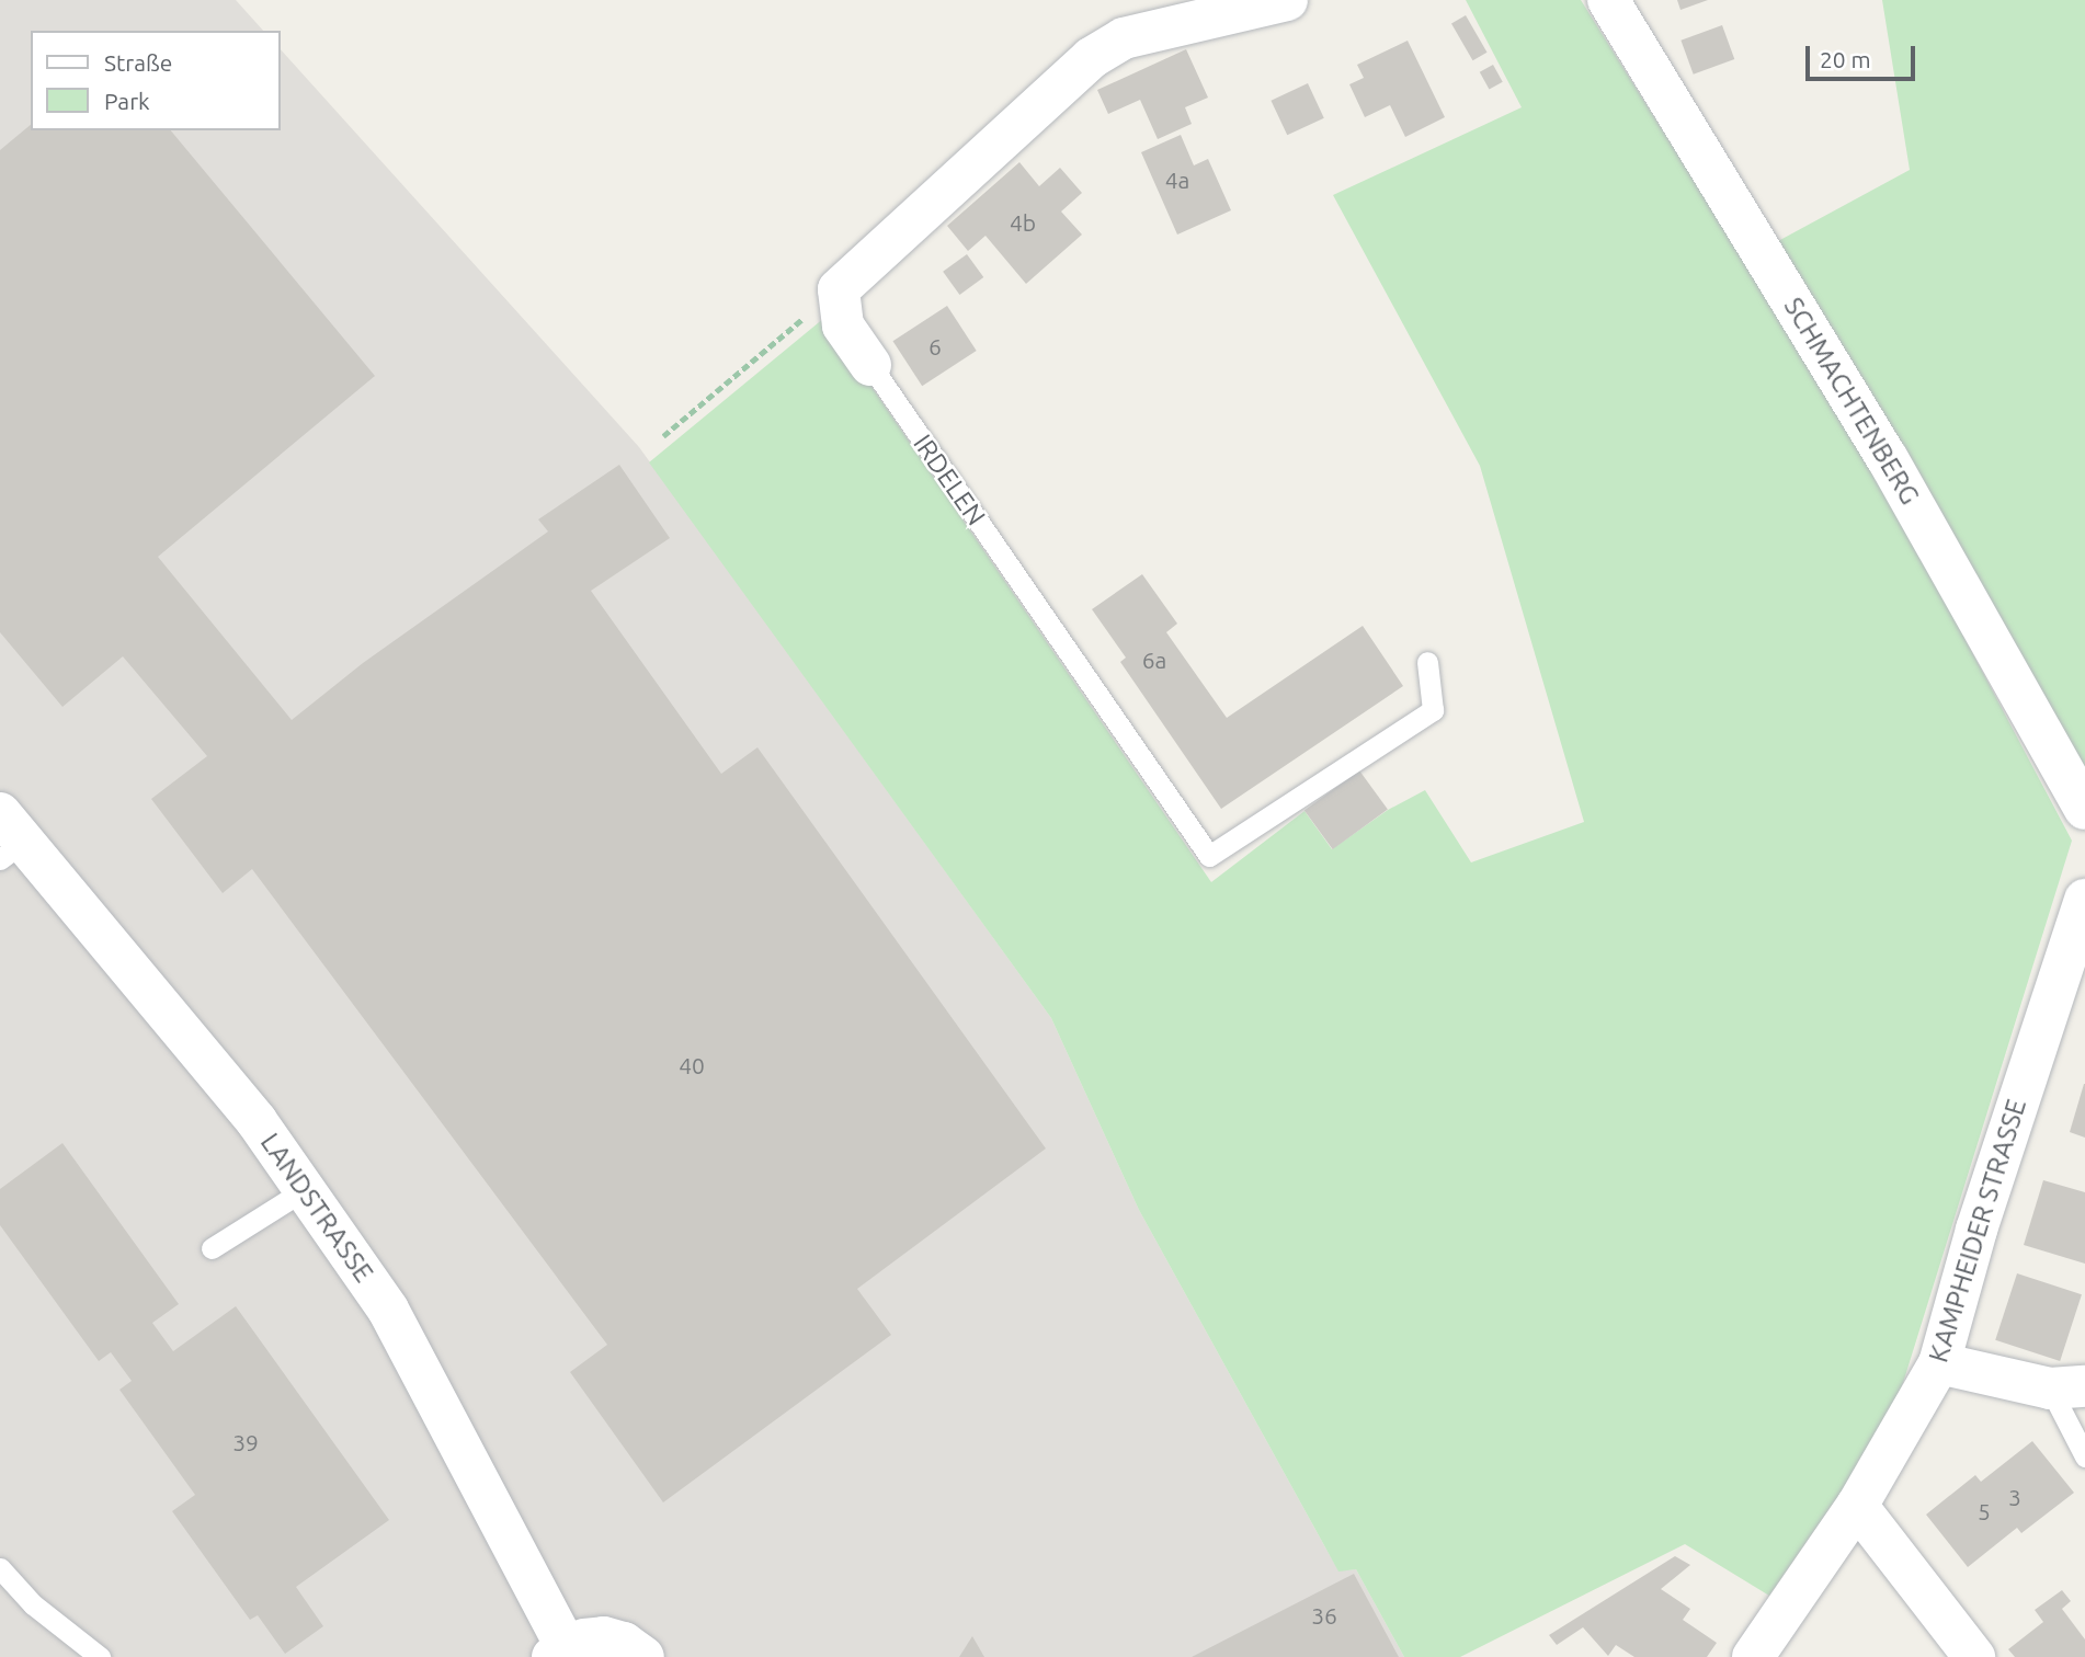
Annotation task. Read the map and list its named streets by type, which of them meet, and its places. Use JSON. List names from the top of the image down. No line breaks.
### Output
{"streets":{"street":["SCHMACHTENBERG","IRDELEN","LANDSTRASSE","KAMPHEIDER STRASSE"]},"house_numbers":["4a","4b","6","6a","40","39","3","5","36"],"legend":["Straße","Park"],"scale_bar":"20 m"}
